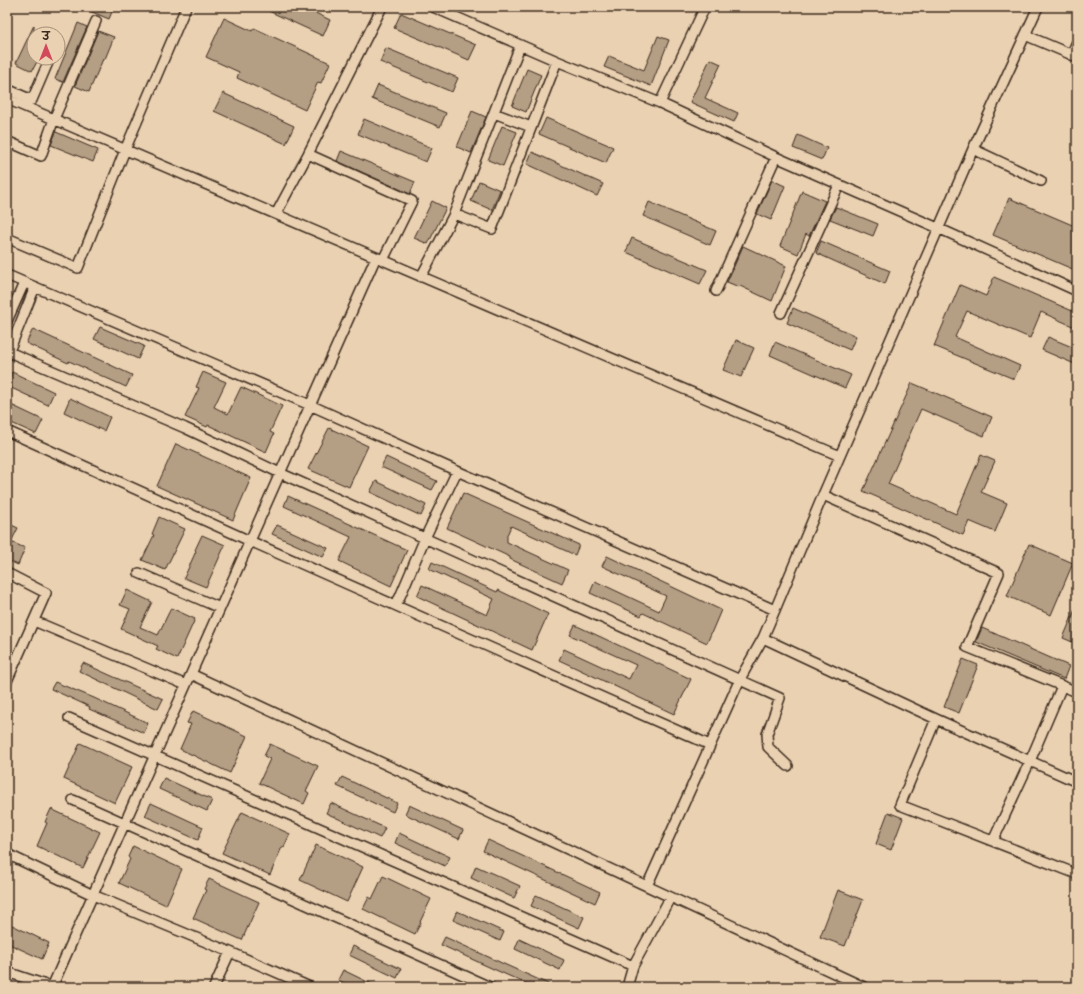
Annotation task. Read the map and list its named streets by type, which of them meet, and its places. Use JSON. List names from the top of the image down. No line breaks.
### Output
{"north":"top"}
